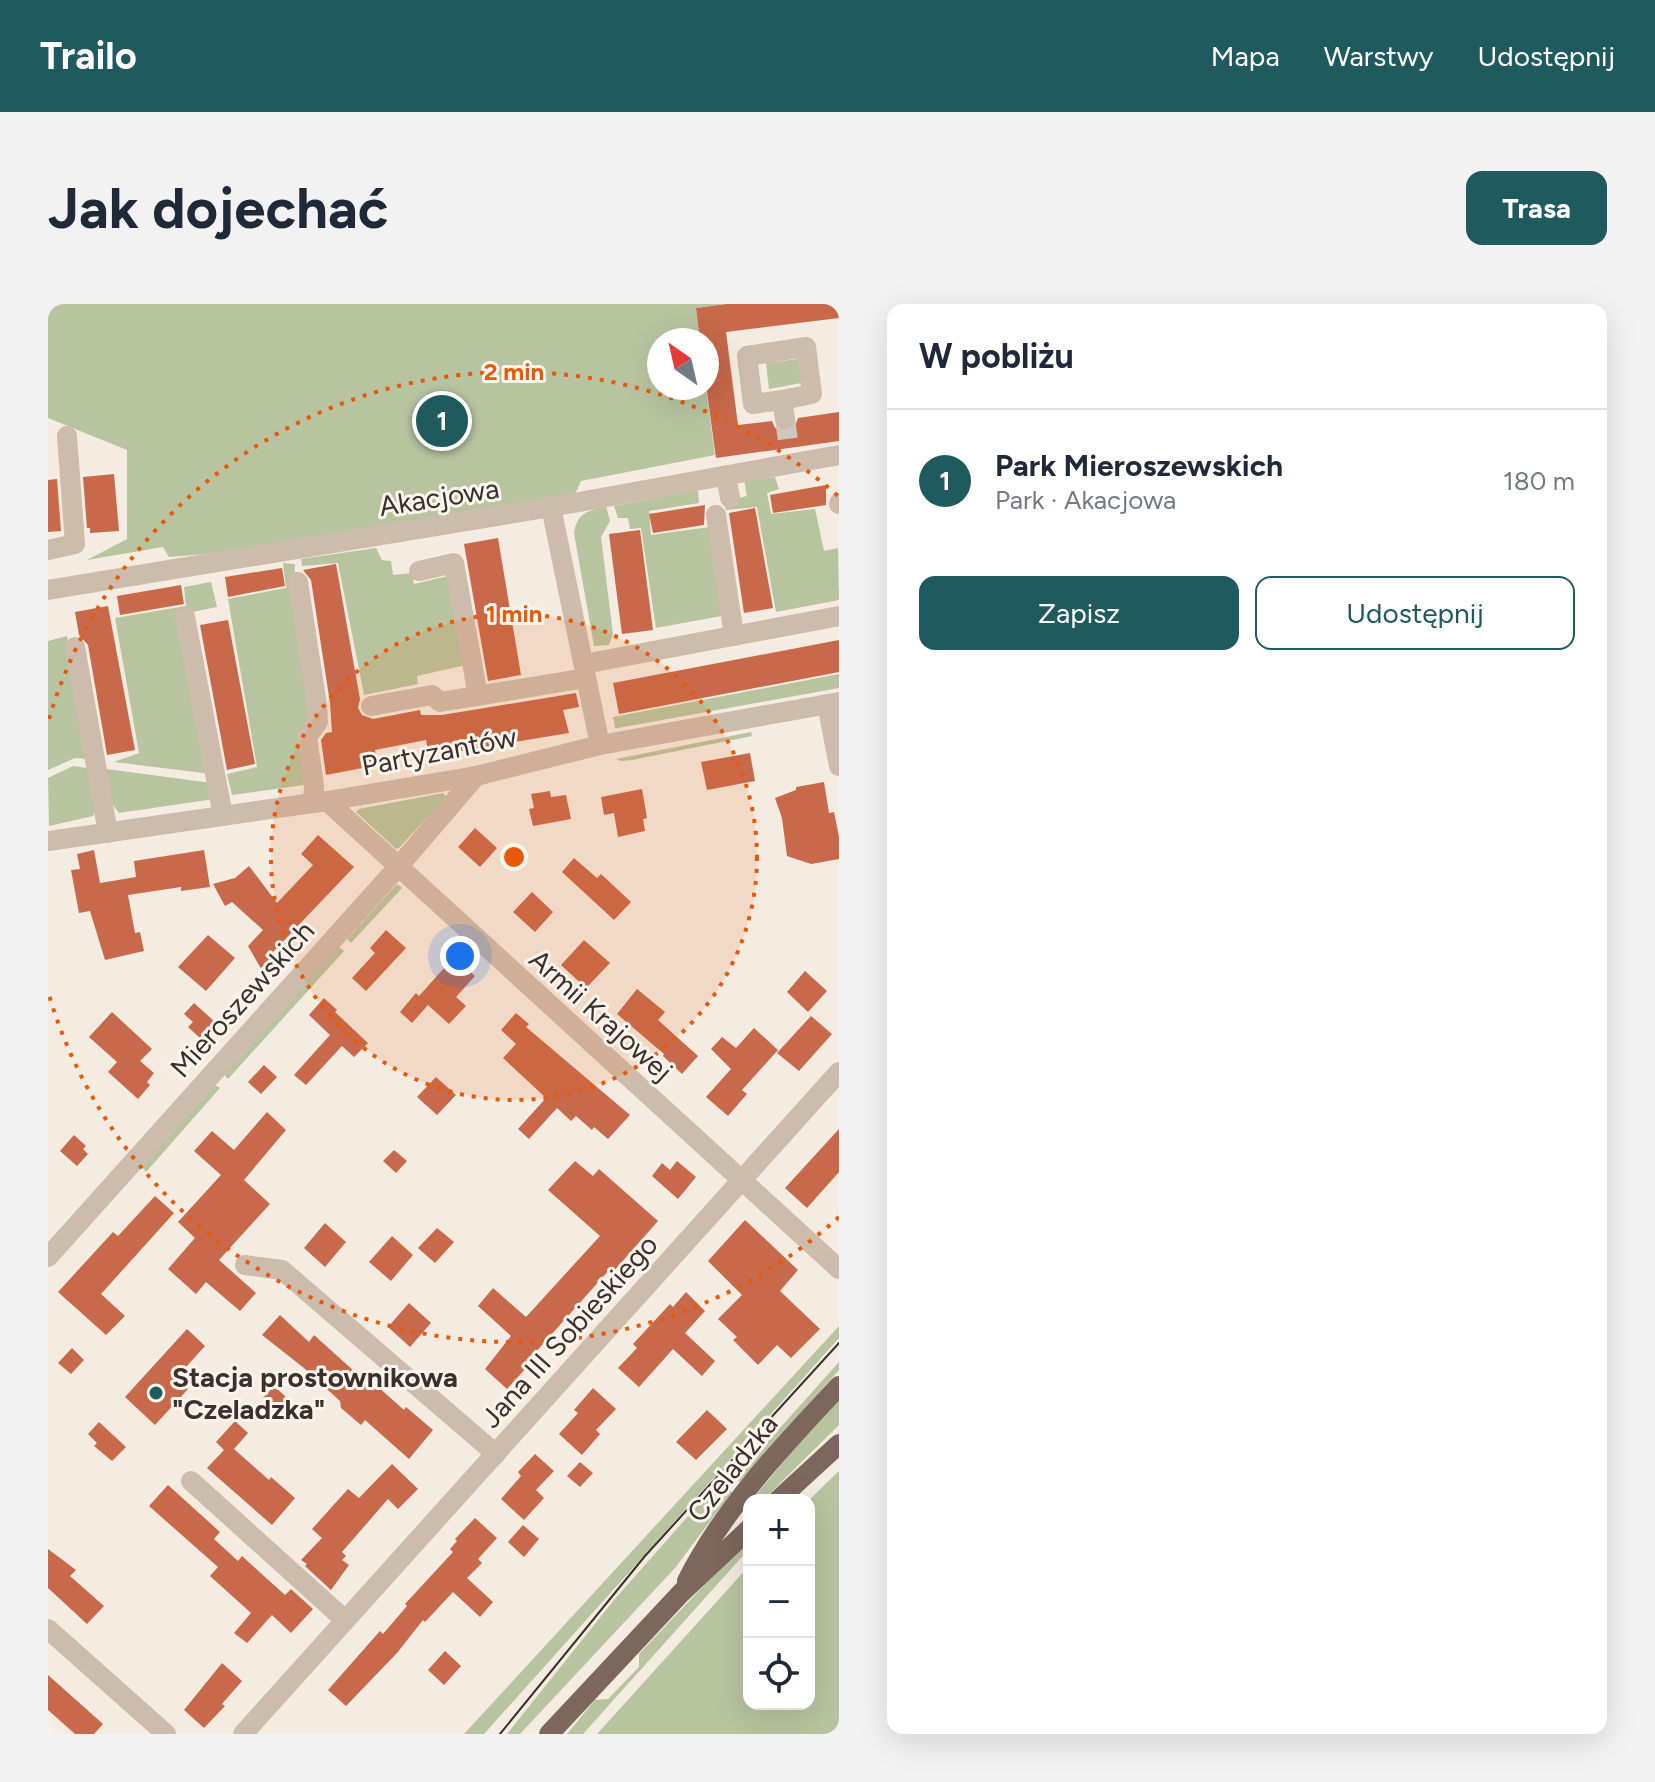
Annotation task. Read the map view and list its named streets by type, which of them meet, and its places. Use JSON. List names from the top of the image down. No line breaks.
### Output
{"streets":{"main road":["Czeladzka"],"street":["Akacjowa","Partyzantów","Mieroszewskich","Armii Krajowej","Jana III Sobieskiego"]},"crossings":[["Partyzantów","Mieroszewskich"],["Partyzantów","Armii Krajowej"],["Mieroszewskich","Armii Krajowej"],["Armii Krajowej","Jana III Sobieskiego"]],"places":["Stacja prostownikowa \"Czeladzka\""],"north":"top left","page":{"header":"Trailo","nav":["Mapa","Warstwy","Udostępnij"],"buttons":["Trasa",["Zapisz","Udostępnij"]],"title":"Jak dojechać","heading":"W pobliżu","pins":"1","list":[{"mark":"1","name":"Park Mieroszewskich","note":"Park · Akacjowa","value":"180 m"}],"map_buttons":["+","−"]},"rings":["2 min","1 min"]}
